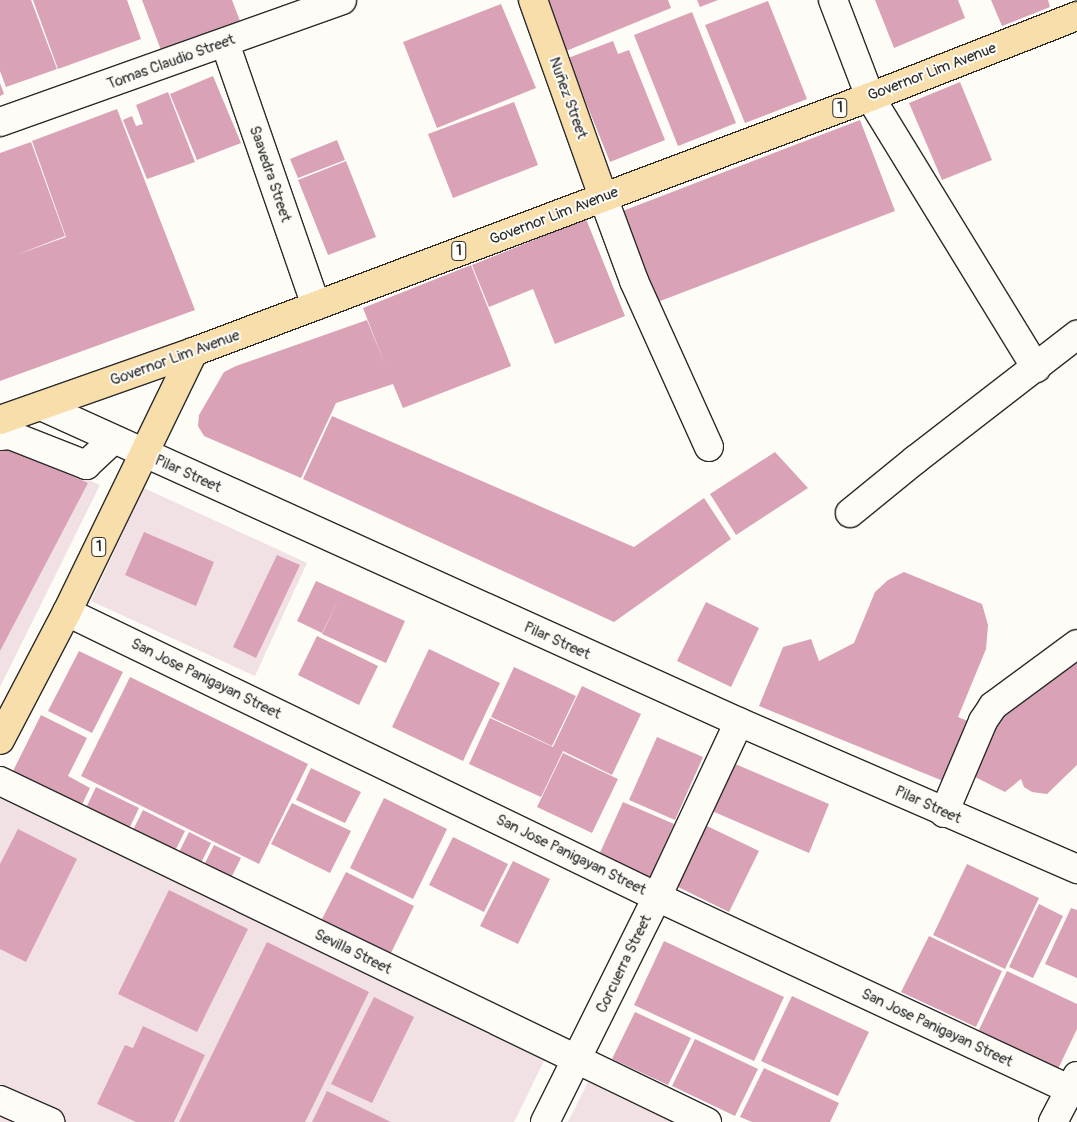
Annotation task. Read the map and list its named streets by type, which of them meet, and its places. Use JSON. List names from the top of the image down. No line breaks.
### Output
{"streets":{"main road":["Governor Lim Avenue","Nuñez Street","1"],"street":["Tomas Claudio Street","Saavedra Street","Pilar Street","San Jose Panigayan Street","Sevilla Street","Corcuerra Street"]},"crossings":[["Tomas Claudio Street","Saavedra Street"],["Governor Lim Avenue","Nuñez Street"],["Governor Lim Avenue","1"],["Governor Lim Avenue","Saavedra Street"],["Governor Lim Avenue","Pilar Street"],["1","Pilar Street"],["1","San Jose Panigayan Street"],["Pilar Street","Corcuerra Street"],["San Jose Panigayan Street","Corcuerra Street"],["Sevilla Street","Corcuerra Street"]]}
